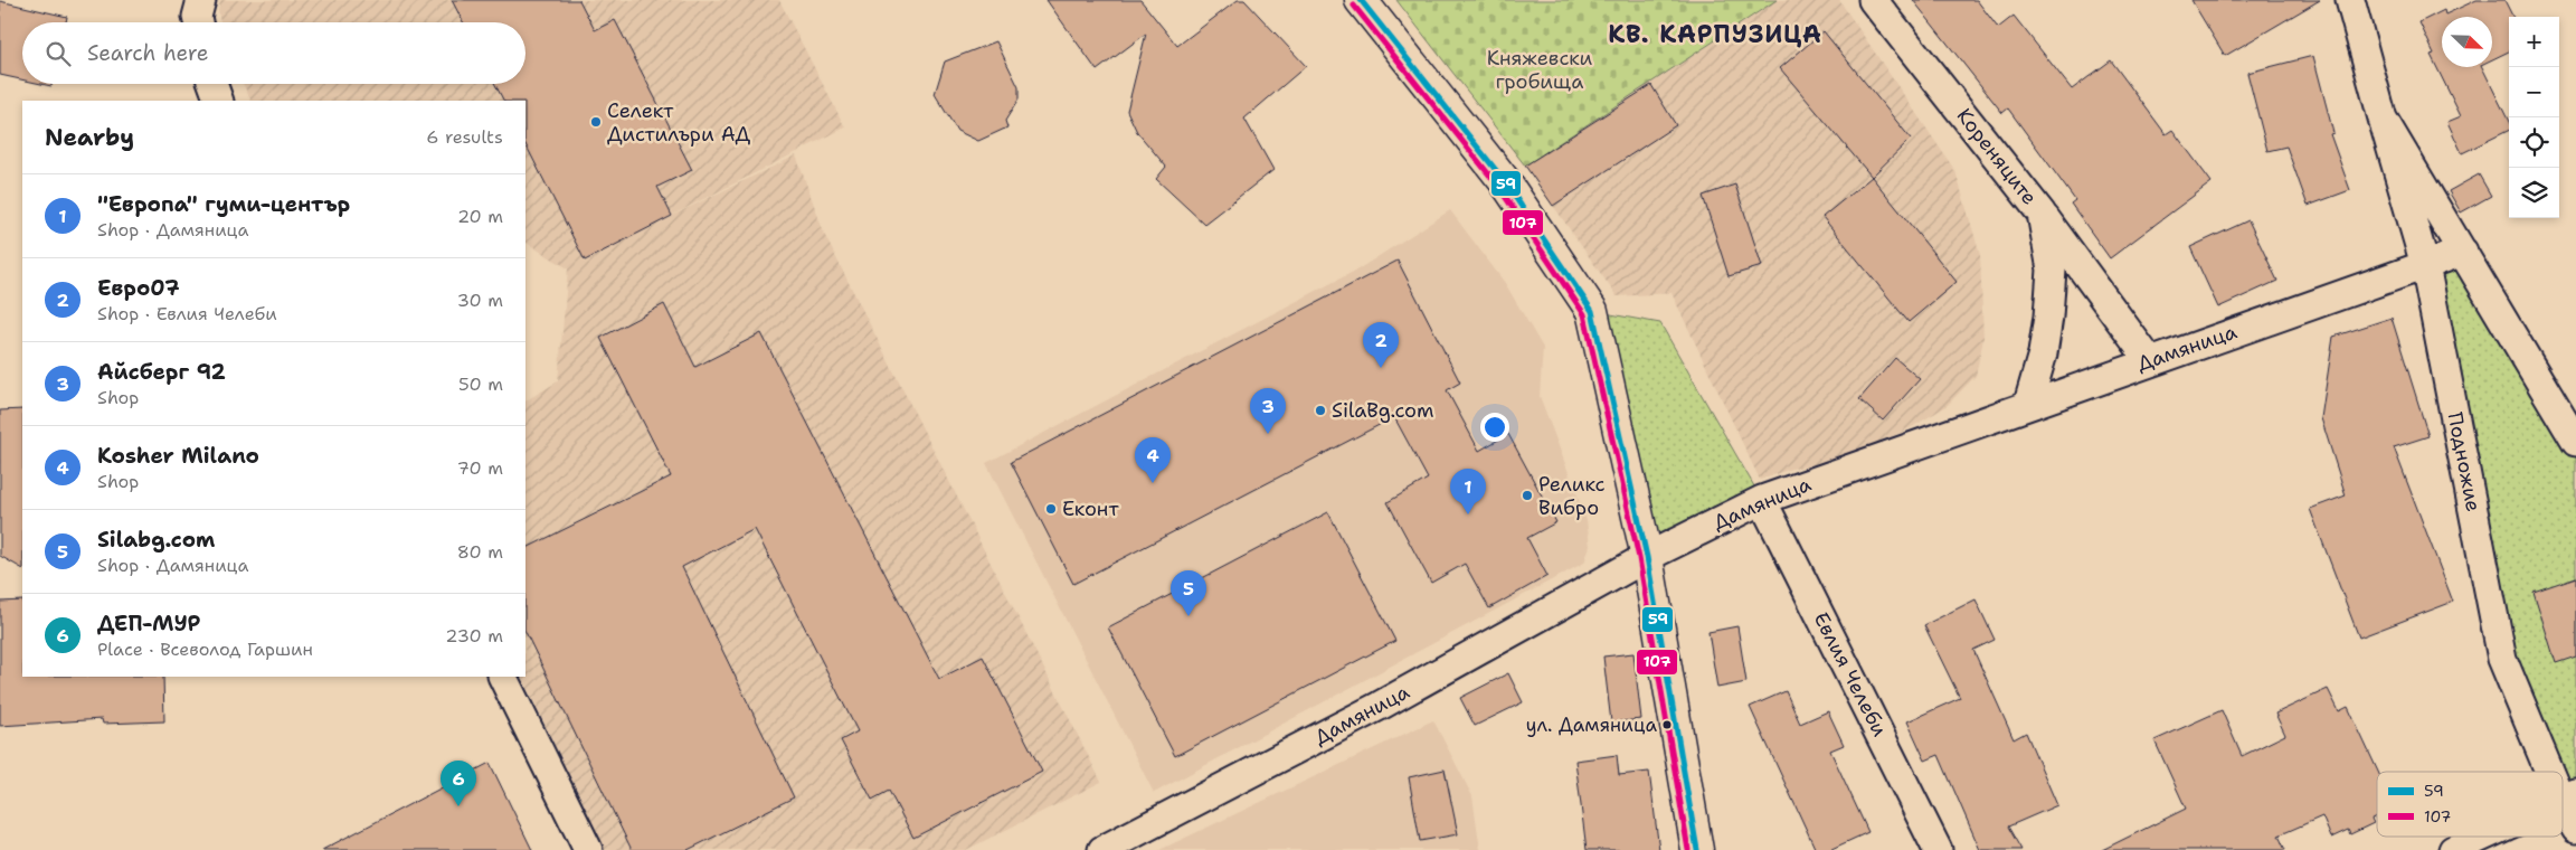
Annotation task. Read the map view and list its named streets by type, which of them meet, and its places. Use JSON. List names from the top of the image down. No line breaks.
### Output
{"streets":{"street":["Кореняците","Дамяница","Подножие","Евлия Челеби"]},"crossings":[["Кореняците","Дамяница"],["Дамяница","Подножие"],["Дамяница","Евлия Челеби"]],"districts":["КВ. КАРПУЗИЦА"],"parks":["Княжевски гробища"],"places":["Селект Дистилъри АД","SilaBg.com","Реликс Вибро","Еконт","ул. Дамяница"],"lines":["transit line 59","transit line 107"],"legend":["59","107"],"north":"bottom right","page":{"map_buttons":["+","−"],"search":"Search here","heading":["Nearby","6 results"],"list":[{"mark":"1","name":"\"Европа\" гуми-център","note":"Shop · Дамяница","value":"20 m"},{"mark":"2","name":"Евро07","note":"Shop · Евлия Челеби","value":"30 m"},{"mark":"3","name":"Айсберг 92","note":"Shop","value":"50 m"},{"mark":"4","name":"Kosher Milano","note":"Shop","value":"70 m"},{"mark":"5","name":"Silabg.com","note":"Shop · Дамяница","value":"80 m"},{"mark":"6","name":"ДЕП-МУР","note":"Place · Всеволод Гаршин","value":"230 m"}],"pins":["2","3","4","1","5","6"]}}
